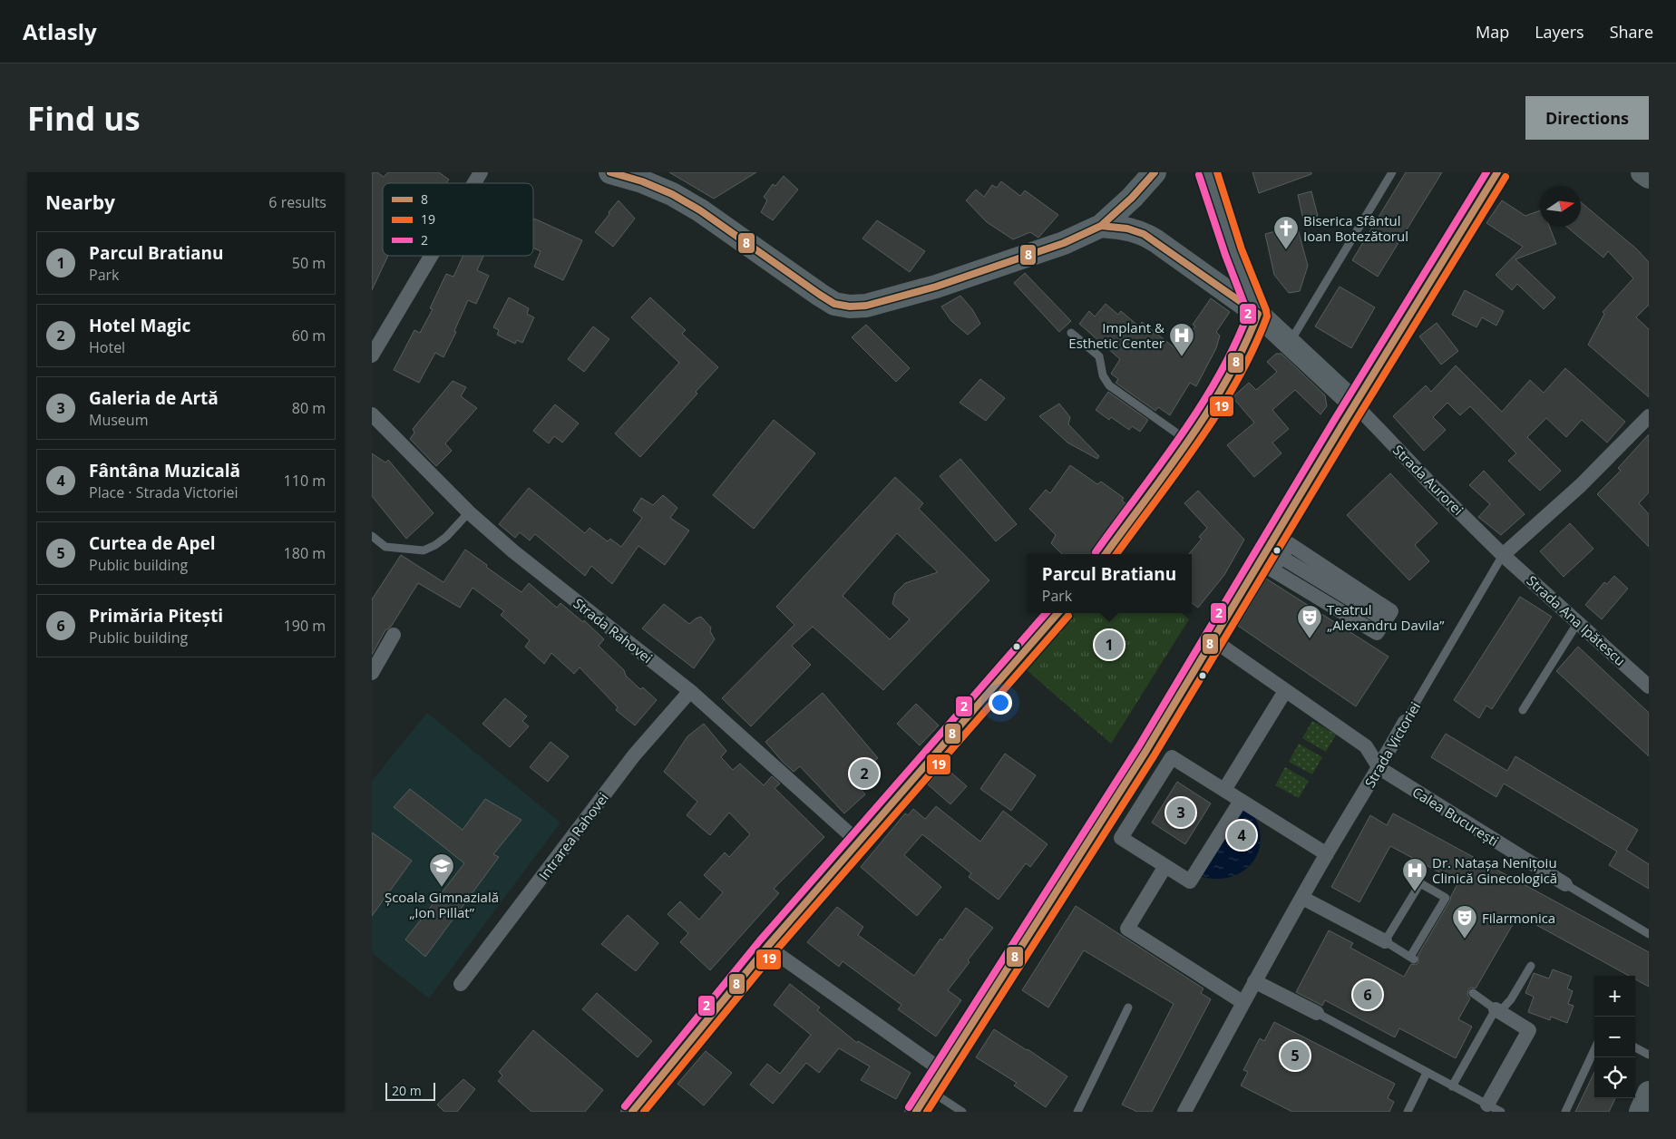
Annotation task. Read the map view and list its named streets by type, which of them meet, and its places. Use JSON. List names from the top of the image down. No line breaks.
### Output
{"streets":{"street":["Strada Aurorei","Strada Ana Ipătescu","Strada Rahovei","Strada Victoriei","Calea București","Intrarea Rahovei"]},"crossings":[["Strada Aurorei","Strada Ana Ipătescu"],["Strada Aurorei","Strada Victoriei"],["Strada Ana Ipătescu","Strada Victoriei"],["Strada Rahovei","Intrarea Rahovei"],["Strada Victoriei","Calea București"]],"places":{"church":["Biserica Sfântul Ioan Botezătorul"],"hospital":["Implant & Esthetic Center","Dr. Natașa Nenițoiu Clinică Ginecologică"],"theatre":["Teatrul „Alexandru Davila”","Filarmonica"],"school or university":["Școala Gimnazială „Ion Pillat”"]},"lines":["transit line 8","transit line 19","transit line 2"],"legend":["8","19","2"],"scale_bar":"20 m","north":"right","page":{"header":"Atlasly","nav":["Map","Layers","Share"],"buttons":"Directions","title":"Find us","heading":["Nearby","6 results"],"list":[{"mark":"1","name":"Parcul Bratianu","note":"Park","value":"50 m"},{"mark":"2","name":"Hotel Magic","note":"Hotel","value":"60 m"},{"mark":"3","name":"Galeria de Artă","note":"Museum","value":"80 m"},{"mark":"4","name":"Fântâna Muzicală","note":"Place · Strada Victoriei","value":"110 m"},{"mark":"5","name":"Curtea de Apel","note":"Public building","value":"180 m"},{"mark":"6","name":"Primăria Pitești","note":"Public building","value":"190 m"}],"popup":["Parcul Bratianu","Park"],"pins":["1","2","3","4","6","5"],"map_buttons":["+","−"],"scale":"20 m"}}
